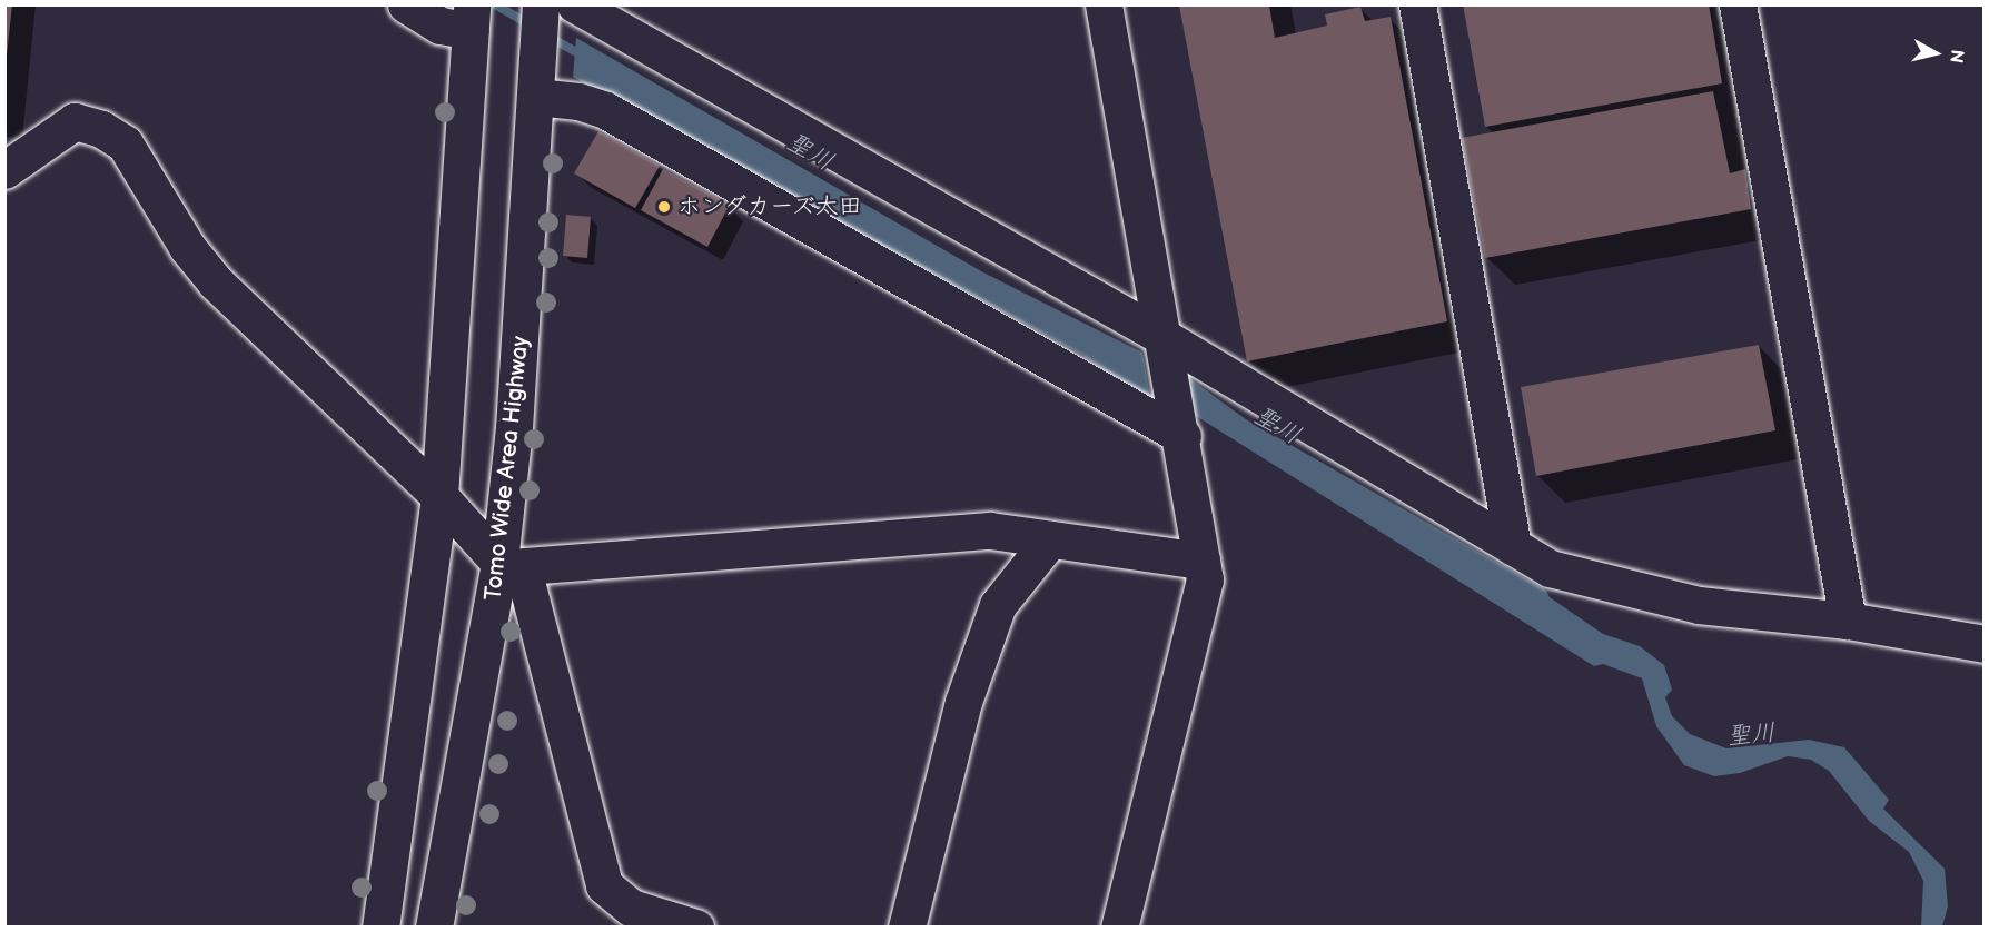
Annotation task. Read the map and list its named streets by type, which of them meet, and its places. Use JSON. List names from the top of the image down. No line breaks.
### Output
{"streets":{"main road":["Tomo Wide Area Highway"]},"water":["聖川"],"places":["ホンダカーズ太田"],"north":"right"}
